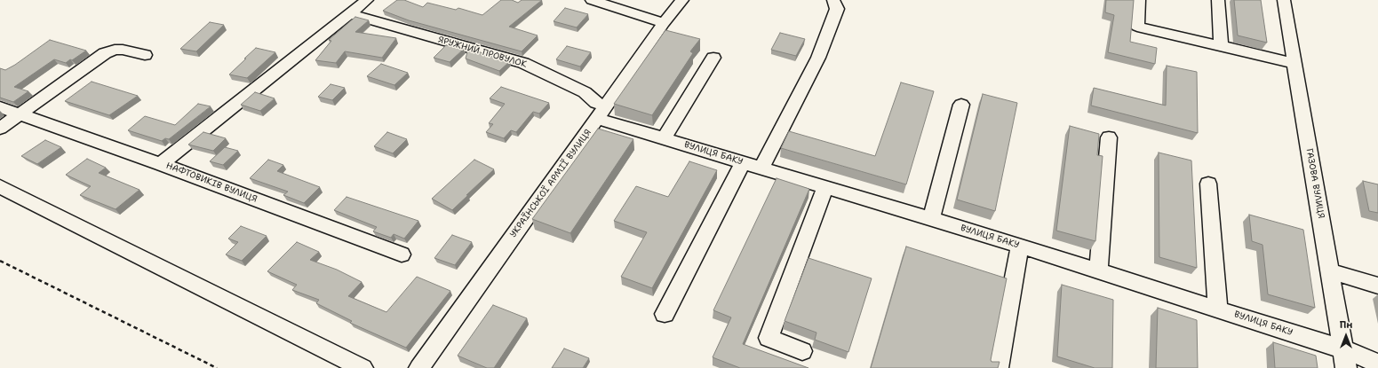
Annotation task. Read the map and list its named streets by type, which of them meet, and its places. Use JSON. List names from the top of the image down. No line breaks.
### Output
{"streets":{"street":["ЯРУЖНИЙ ПРОВУЛОК","ВУЛИЦЯ БАКУ","НАФТОВИКІВ ВУЛИЦЯ","УКРАЇНСЬКОЇ АРМІЇ ВУЛИЦЯ","ГАЗОВА ВУЛИЦЯ"]},"crossings":[["ЯРУЖНИЙ ПРОВУЛОК","ВУЛИЦЯ БАКУ"],["ЯРУЖНИЙ ПРОВУЛОК","УКРАЇНСЬКОЇ АРМІЇ ВУЛИЦЯ"],["ВУЛИЦЯ БАКУ","УКРАЇНСЬКОЇ АРМІЇ ВУЛИЦЯ"],["ВУЛИЦЯ БАКУ","ГАЗОВА ВУЛИЦЯ"]],"north":"top"}
